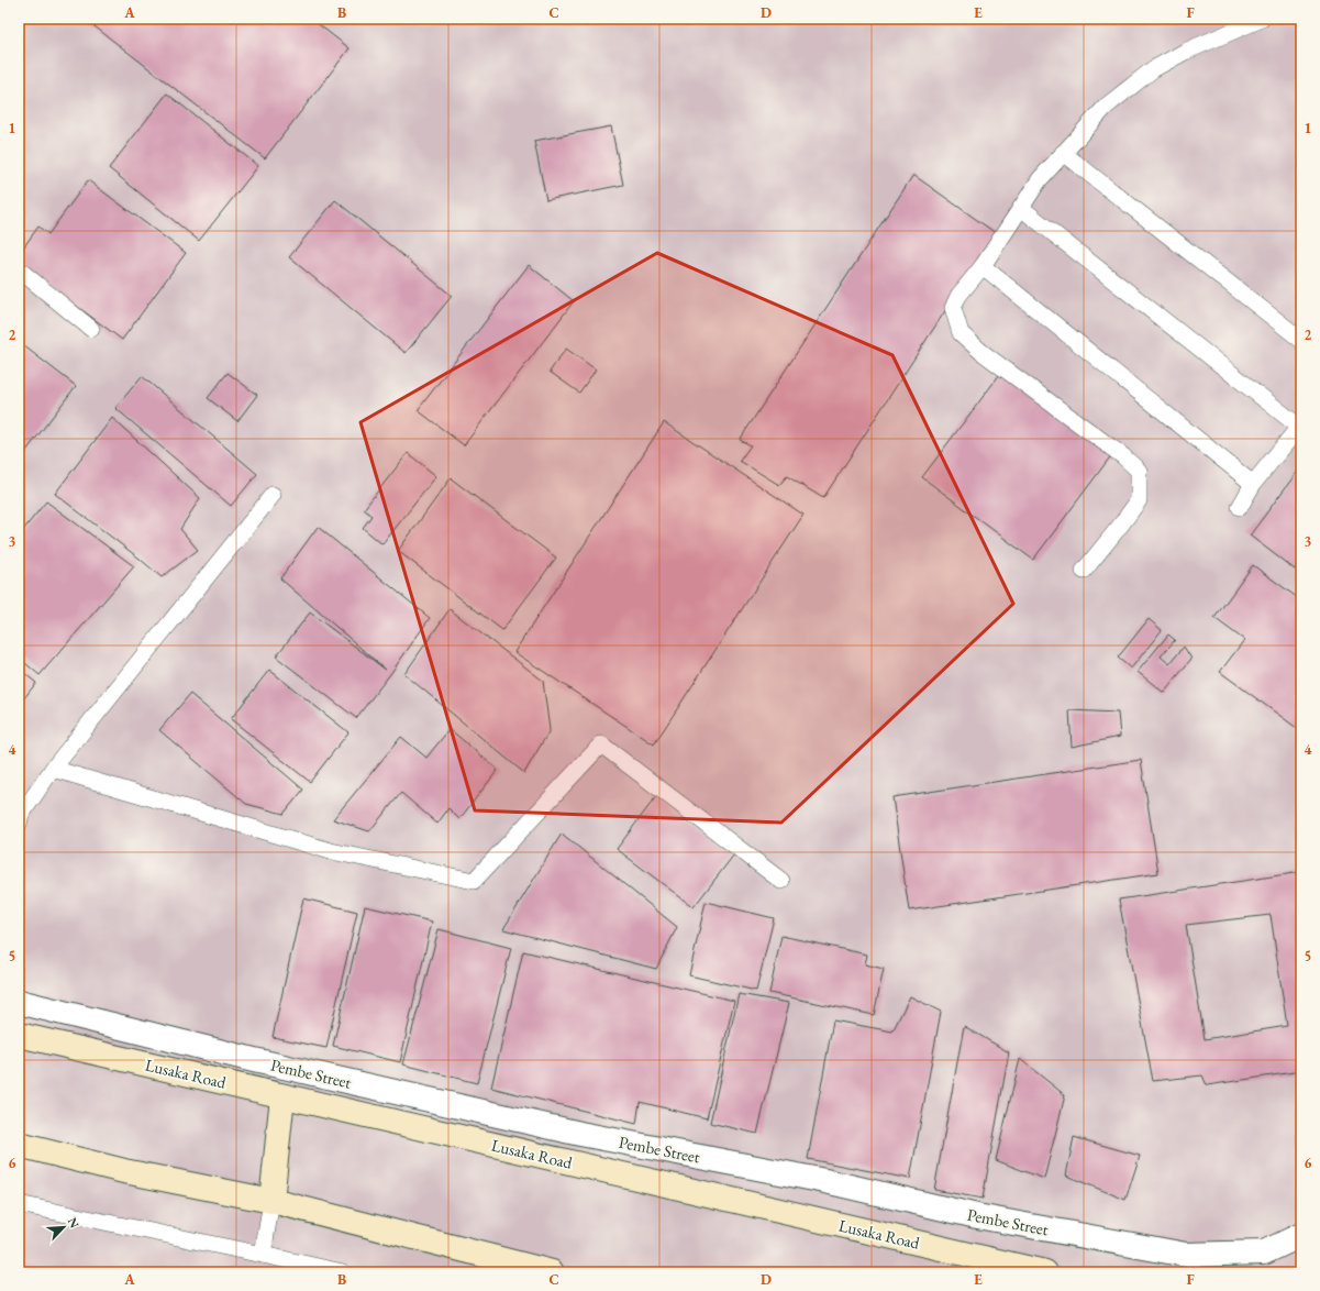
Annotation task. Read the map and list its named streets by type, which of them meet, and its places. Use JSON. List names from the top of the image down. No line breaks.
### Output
{"streets":{"main road":["Lusaka Road"],"street":["Pembe Street"]},"north":"top right","grid":{"columns":["A","B","C","D","E","F"],"rows":["1","2","3","4","5","6"]}}
